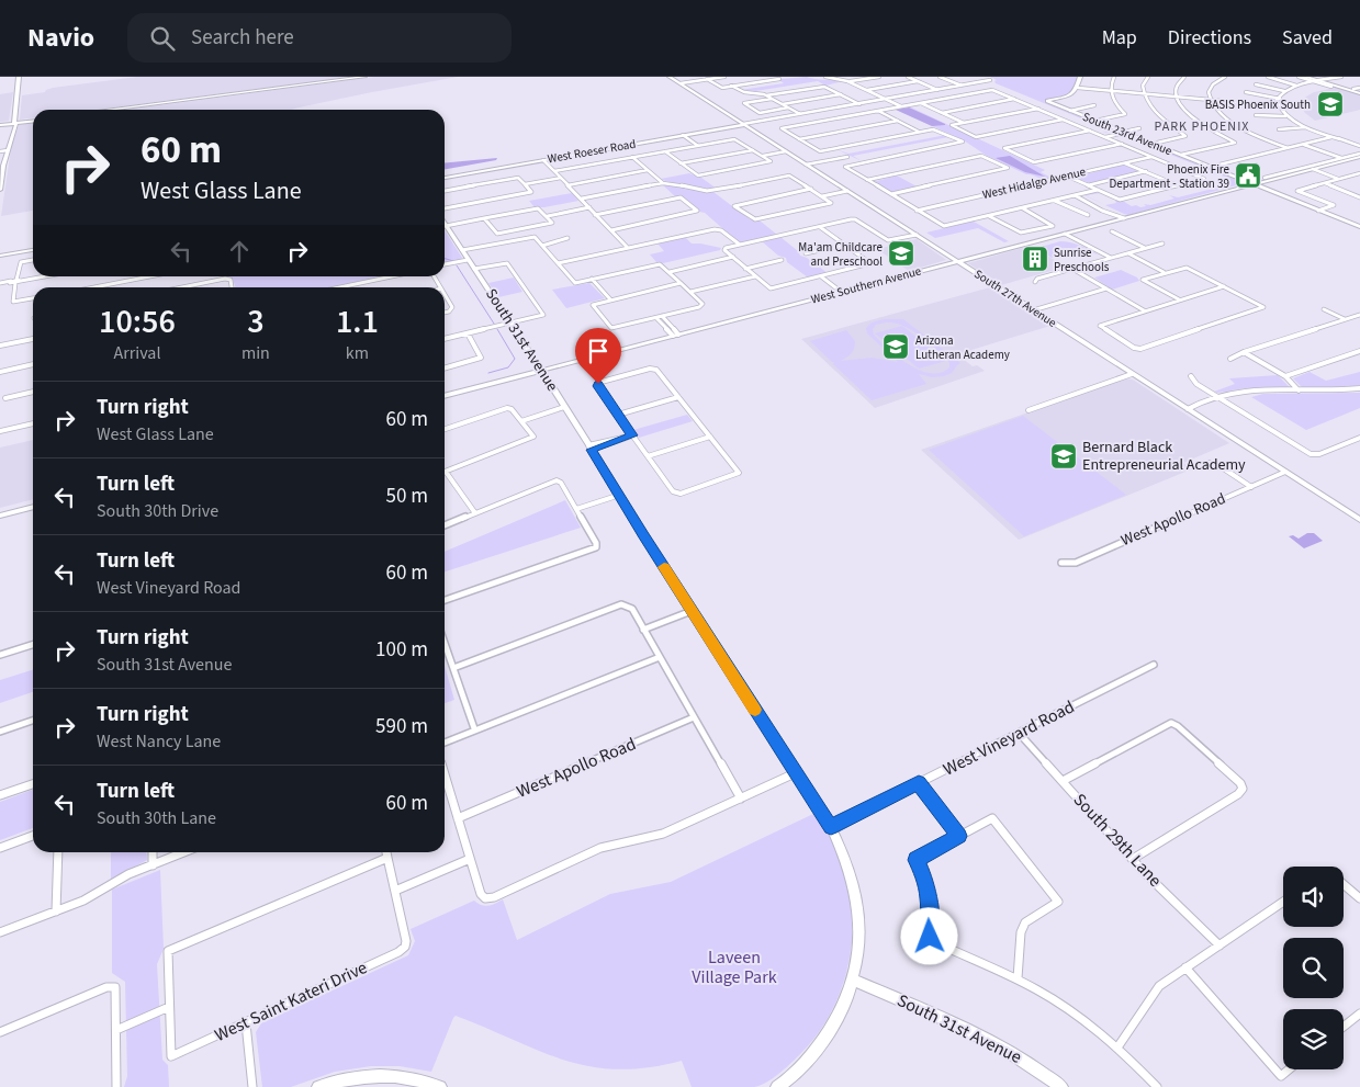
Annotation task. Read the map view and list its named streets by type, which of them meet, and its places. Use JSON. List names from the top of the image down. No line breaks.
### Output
{"streets":{"main road":["South 23rd Avenue","West Roeser Road","West Southern Avenue","South 27th Avenue","South 31st Avenue"],"street":["West Hidalgo Avenue","West Apollo Road","West Vineyard Road","South 29th Lane","West Saint Kateri Drive"]},"crossings":[["South 23rd Avenue","West Southern Avenue"],["West Roeser Road","South 27th Avenue"],["West Southern Avenue","South 27th Avenue"],["West Southern Avenue","South 31st Avenue"],["South 27th Avenue","West Apollo Road"],["South 31st Avenue","West Vineyard Road"],["West Vineyard Road","South 29th Lane"]],"districts":["PARK PHOENIX"],"parks":["Laveen Village Park"],"places":{"school or university":["BASIS Phoenix South","Ma'am Childcare and Preschool","Arizona Lutheran Academy","Bernard Black Entrepreneurial Academy"],"public building":["Phoenix Fire Department - Station 39"],"building":["Sunrise Preschools"]},"page":{"header":"Navio","search":"Search here","nav":["Map","Directions","Saved"],"turn":["60 m","West Glass Lane"],"eta":["10:56","Arrival","3","min","1.1","km"],"list":[{"name":"Turn right","note":"West Glass Lane","value":"60 m"},{"name":"Turn left","note":"South 30th Drive","value":"50 m"},{"name":"Turn left","note":"West Vineyard Road","value":"60 m"},{"name":"Turn right","note":"South 31st Avenue","value":"100 m"},{"name":"Turn right","note":"West Nancy Lane","value":"590 m"},{"name":"Turn left","note":"South 30th Lane","value":"60 m"}]}}
